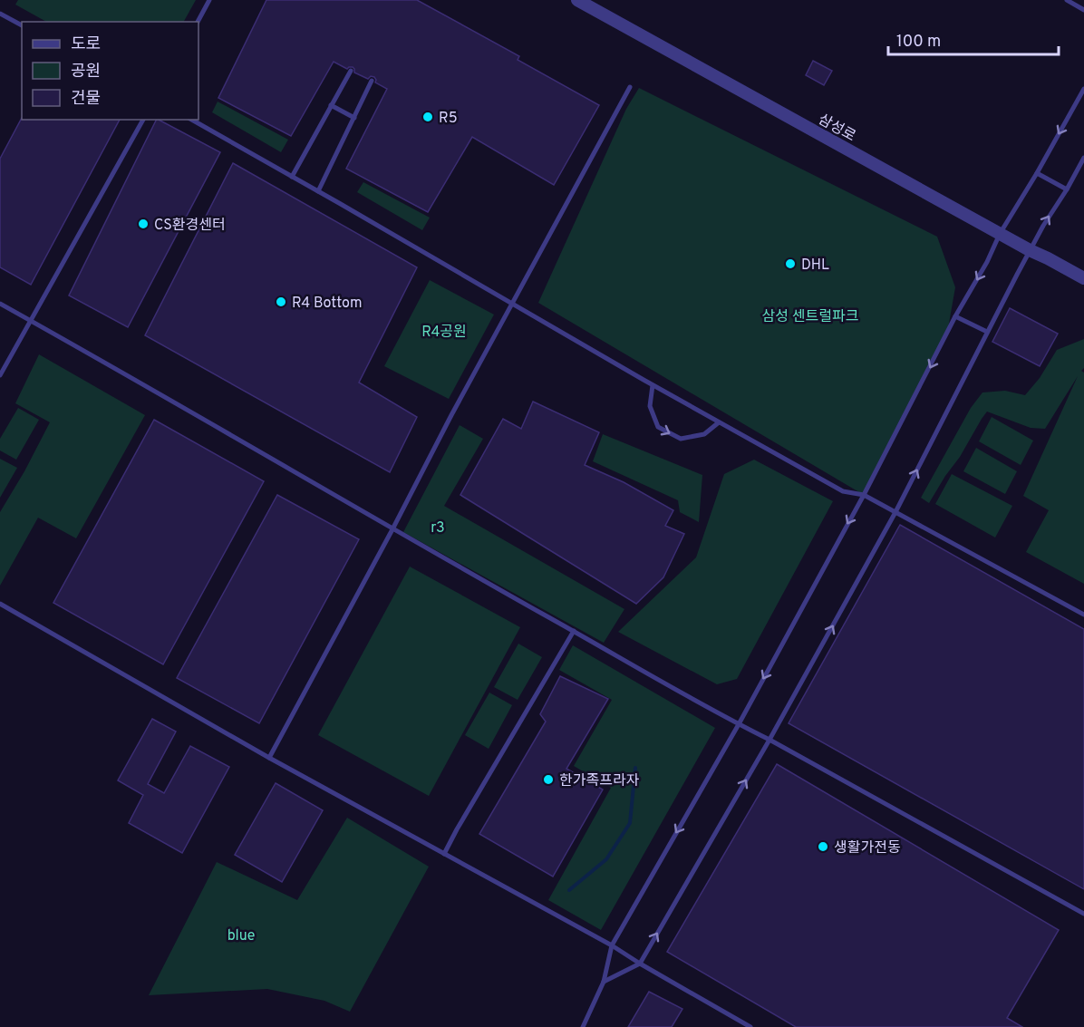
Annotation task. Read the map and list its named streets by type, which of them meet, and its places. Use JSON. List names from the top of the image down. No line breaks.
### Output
{"streets":{"street":["삼성로"]},"parks":["삼성 센트럴파크","R4공원","r3","blue"],"places":["R5","CS환경센터","DHL","R4 Bottom","한가족프라자","생활가전동"],"legend":["도로","공원","건물"],"scale_bar":"100 m"}
